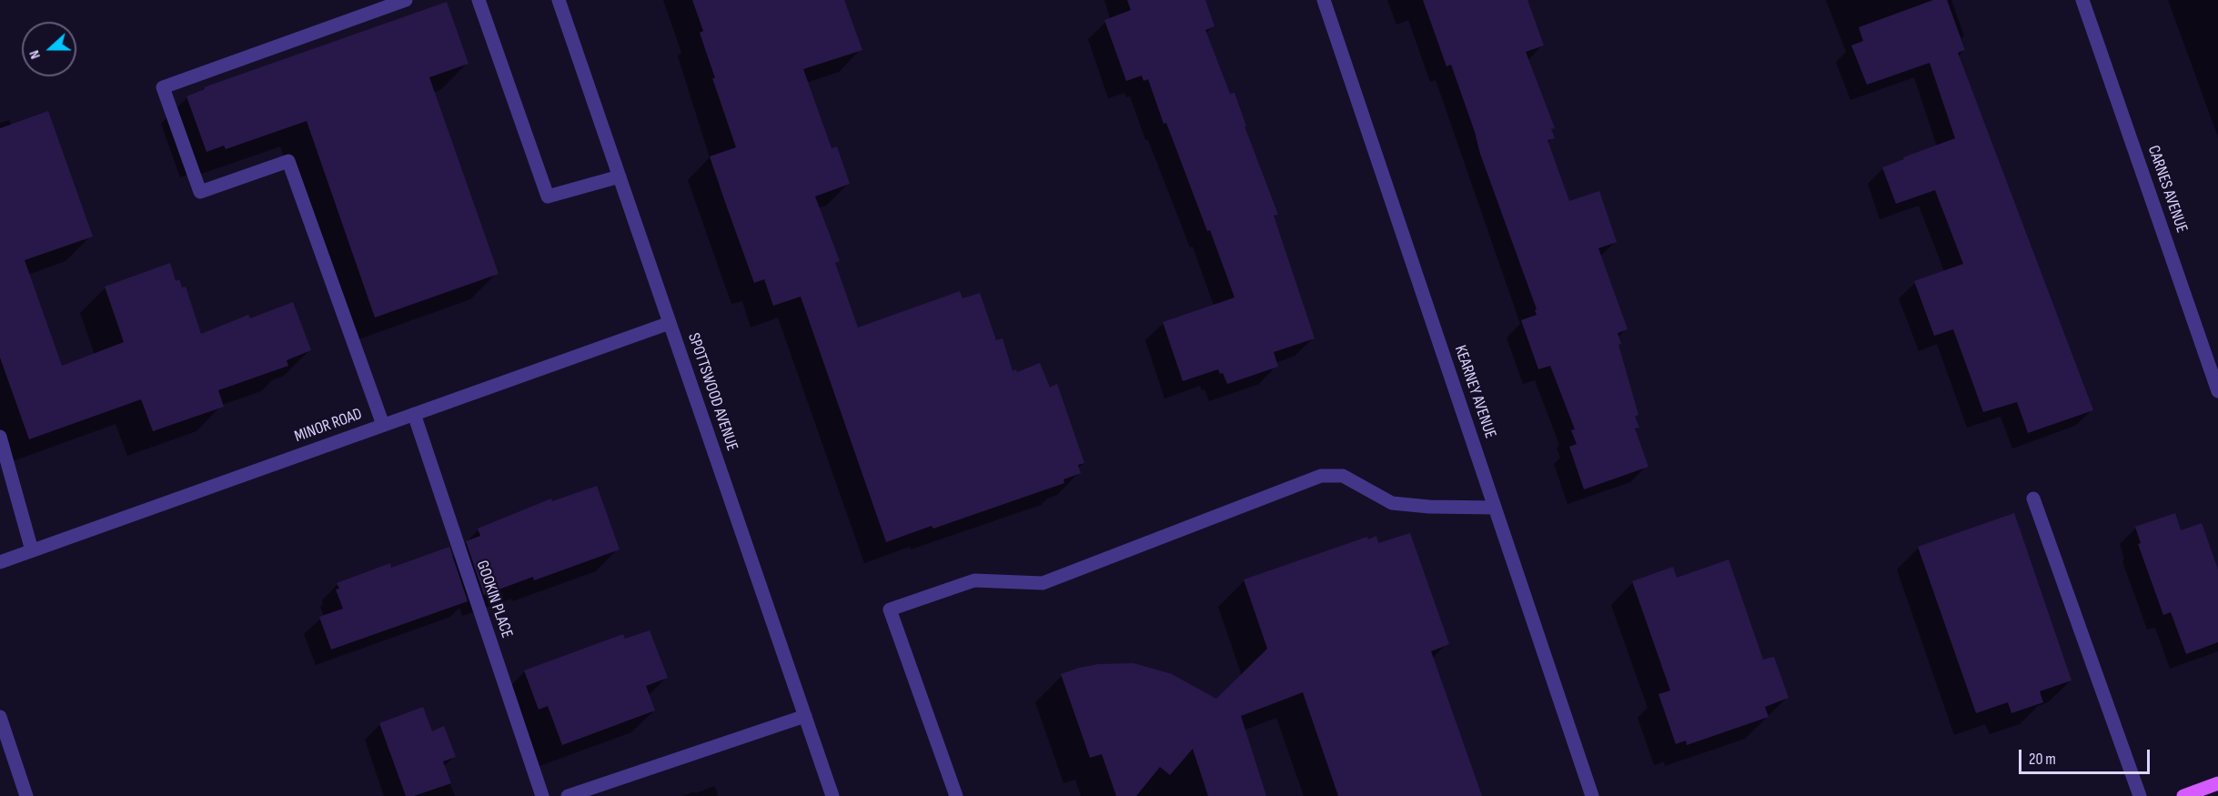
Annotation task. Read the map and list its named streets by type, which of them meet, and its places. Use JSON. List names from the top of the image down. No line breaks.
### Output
{"streets":{"street":["CARNES AVENUE","SPOTTSWOOD AVENUE","KEARNEY AVENUE","MINOR ROAD","GOOKIN PLACE"]},"crossings":[["SPOTTSWOOD AVENUE","MINOR ROAD"],["MINOR ROAD","GOOKIN PLACE"]],"scale_bar":"20 m","north":"left"}
